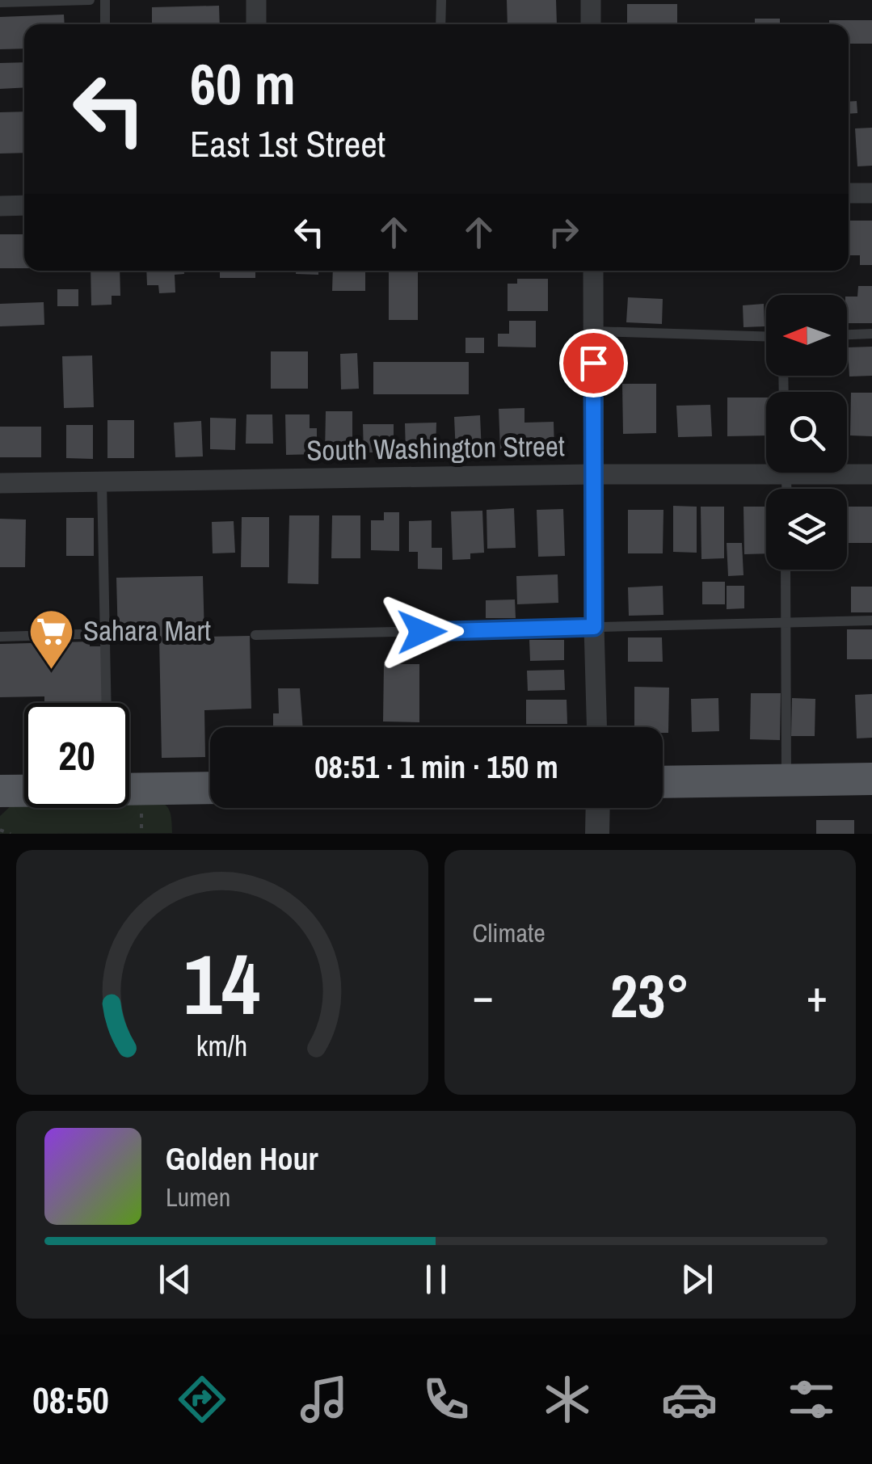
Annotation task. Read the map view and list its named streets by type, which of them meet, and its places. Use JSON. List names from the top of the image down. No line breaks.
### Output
{"streets":{"street":["South Washington Street"]},"places":{"supermarket":["Sahara Mart"]},"north":"left","page":{"turn":["60 m","East 1st Street"],"limit":"20","trip":"08:51 · 1 min · 150 m","tile":"Climate","heat":["−","23°","+"],"song":["Golden Hour","Lumen"],"tabs":"08:50","gauge":["14","km/h"]}}
